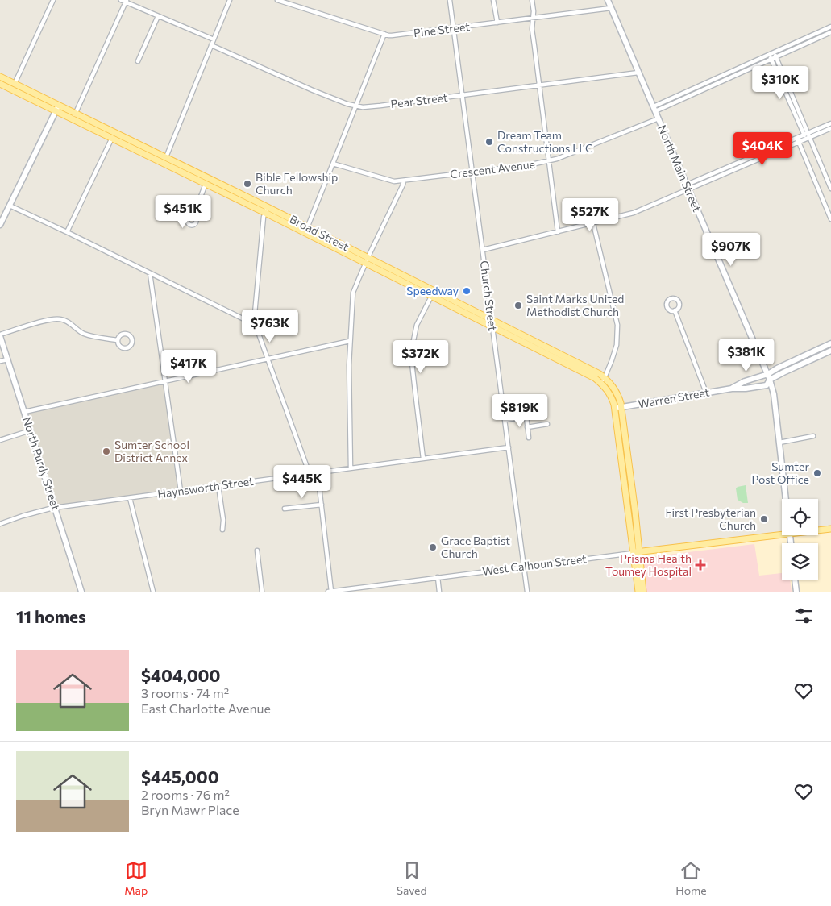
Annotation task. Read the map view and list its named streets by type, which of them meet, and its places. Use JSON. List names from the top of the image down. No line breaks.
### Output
{"streets":{"main road":["Broad Street","West Calhoun Street"],"street":["Pine Street","Pear Street","North Main Street","Crescent Avenue","Church Street","Warren Street","North Purdy Street","Haynsworth Street"]},"crossings":[["Pine Street","North Main Street"],["Pine Street","Church Street"],["Pear Street","North Main Street"],["Pear Street","Church Street"],["North Main Street","Crescent Avenue"],["North Main Street","Warren Street"],["Crescent Avenue","Church Street"],["Broad Street","Church Street"],["Broad Street","Warren Street"],["Church Street","Haynsworth Street"],["Church Street","West Calhoun Street"],["North Purdy Street","Haynsworth Street"]],"places":{"other":["Dream Team Constructions LLC","Bible Fellowship Church","Speedway","Saint Marks United Methodist Church","Sumter School District Annex","Sumter Post Office","First Presbyterian Church","Grace Baptist Church"],"health":["Prisma Health Toumey Hospital"]},"page":{"price":["$310K","$404K","$451K","$527K","$907K","$763K","$381K","$372K","$417K","$819K","$445K"],"heading":"11 homes","list":[{"name":"$404,000","note":"3 rooms · 74 m² · East Charlotte Avenue"},{"name":"$445,000","note":"2 rooms · 76 m² · Bryn Mawr Place"}],"tabs":["Map","Saved","Home"]}}
